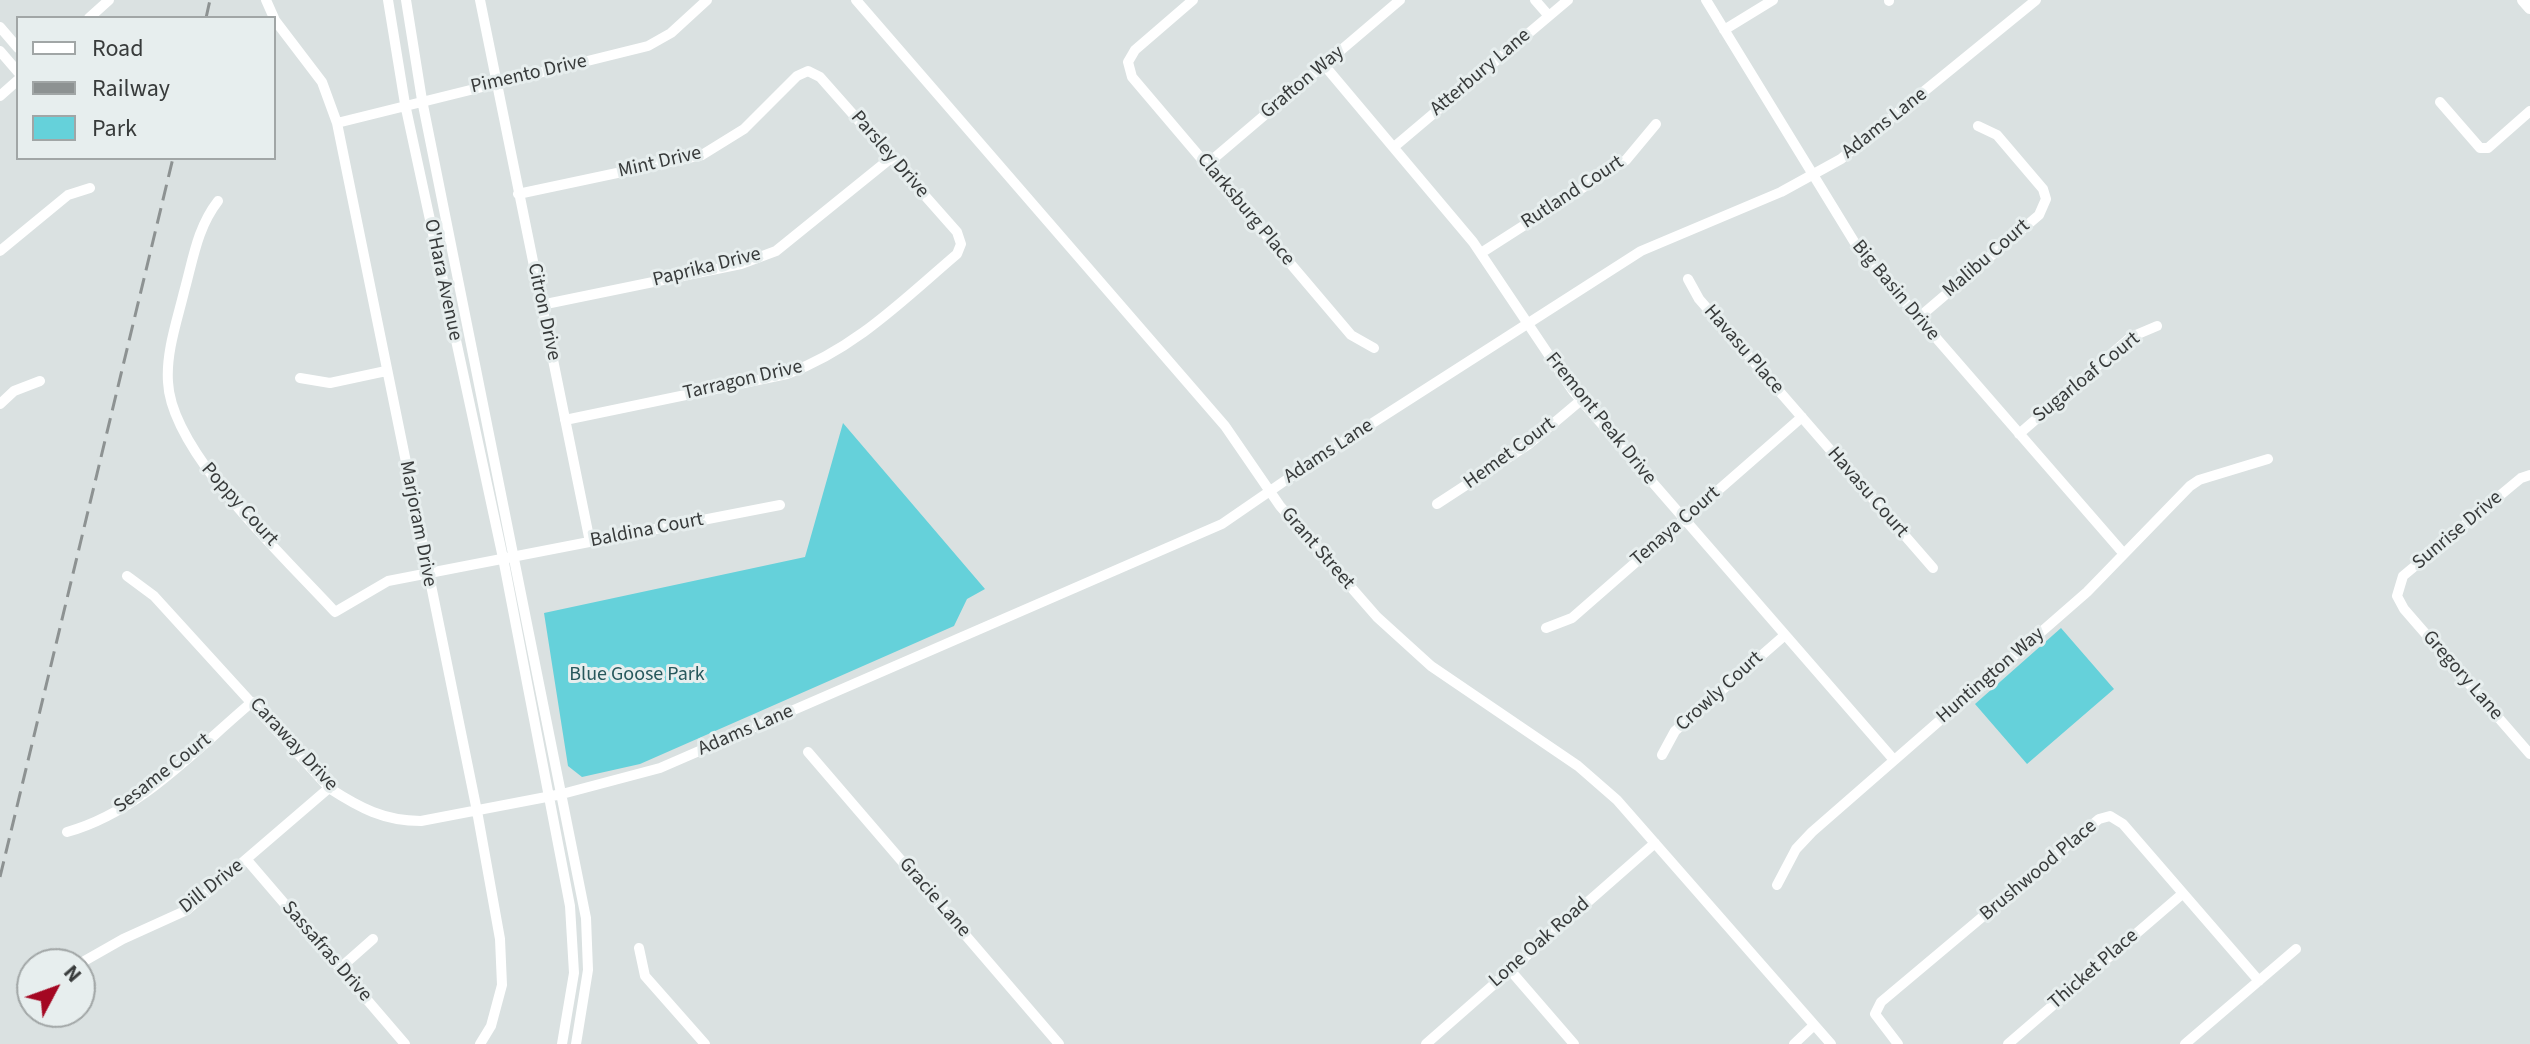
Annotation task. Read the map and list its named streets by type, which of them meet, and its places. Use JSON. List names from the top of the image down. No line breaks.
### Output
{"streets":{"street":["Atterbury Lane","Pimento Drive","Grafton Way","Adams Lane","Parsley Drive","Mint Drive","Rutland Court","Clarksburg Place","Malibu Court","Paprika Drive","O'Hara Avenue","Big Basin Drive","Citron Drive","Havasu Place","Sugarloaf Court","Tarragon Drive","Fremont Peak Drive","Hemet Court","Havasu Court","Poppy Court","Marjoram Drive","Tenaya Court","Baldina Court","Sunrise Drive","Grant Street","Huntington Way","Gregory Lane","Crowly Court","Caraway Drive","Sesame Court","Brushwood Place","Dill Drive","Gracie Lane","Lone Oak Road","Sassafras Drive","Thicket Place"]},"crossings":[["Atterbury Lane","Fremont Peak Drive"],["Pimento Drive","O'Hara Avenue"],["Pimento Drive","Citron Drive"],["Pimento Drive","Marjoram Drive"],["Grafton Way","Clarksburg Place"],["Grafton Way","Fremont Peak Drive"],["Adams Lane","O'Hara Avenue"],["Adams Lane","Big Basin Drive"],["Adams Lane","Fremont Peak Drive"],["Adams Lane","Grant Street"],["Parsley Drive","Mint Drive"],["Parsley Drive","Paprika Drive"],["Parsley Drive","Tarragon Drive"],["Mint Drive","Citron Drive"],["Rutland Court","Fremont Peak Drive"],["Malibu Court","Big Basin Drive"],["Paprika Drive","Citron Drive"],["O'Hara Avenue","Baldina Court"],["O'Hara Avenue","Caraway Drive"],["Big Basin Drive","Sugarloaf Court"],["Big Basin Drive","Huntington Way"],["Citron Drive","Tarragon Drive"],["Citron Drive","Baldina Court"],["Havasu Place","Havasu Court"],["Havasu Place","Tenaya Court"],["Fremont Peak Drive","Hemet Court"],["Fremont Peak Drive","Tenaya Court"],["Fremont Peak Drive","Huntington Way"],["Fremont Peak Drive","Crowly Court"],["Havasu Court","Tenaya Court"],["Poppy Court","Marjoram Drive"],["Marjoram Drive","Caraway Drive"],["Sunrise Drive","Gregory Lane"],["Grant Street","Lone Oak Road"],["Caraway Drive","Sesame Court"],["Caraway Drive","Dill Drive"],["Brushwood Place","Thicket Place"],["Dill Drive","Sassafras Drive"]],"parks":["Blue Goose Park"],"legend":["Road","Railway","Park"],"north":"top right"}
